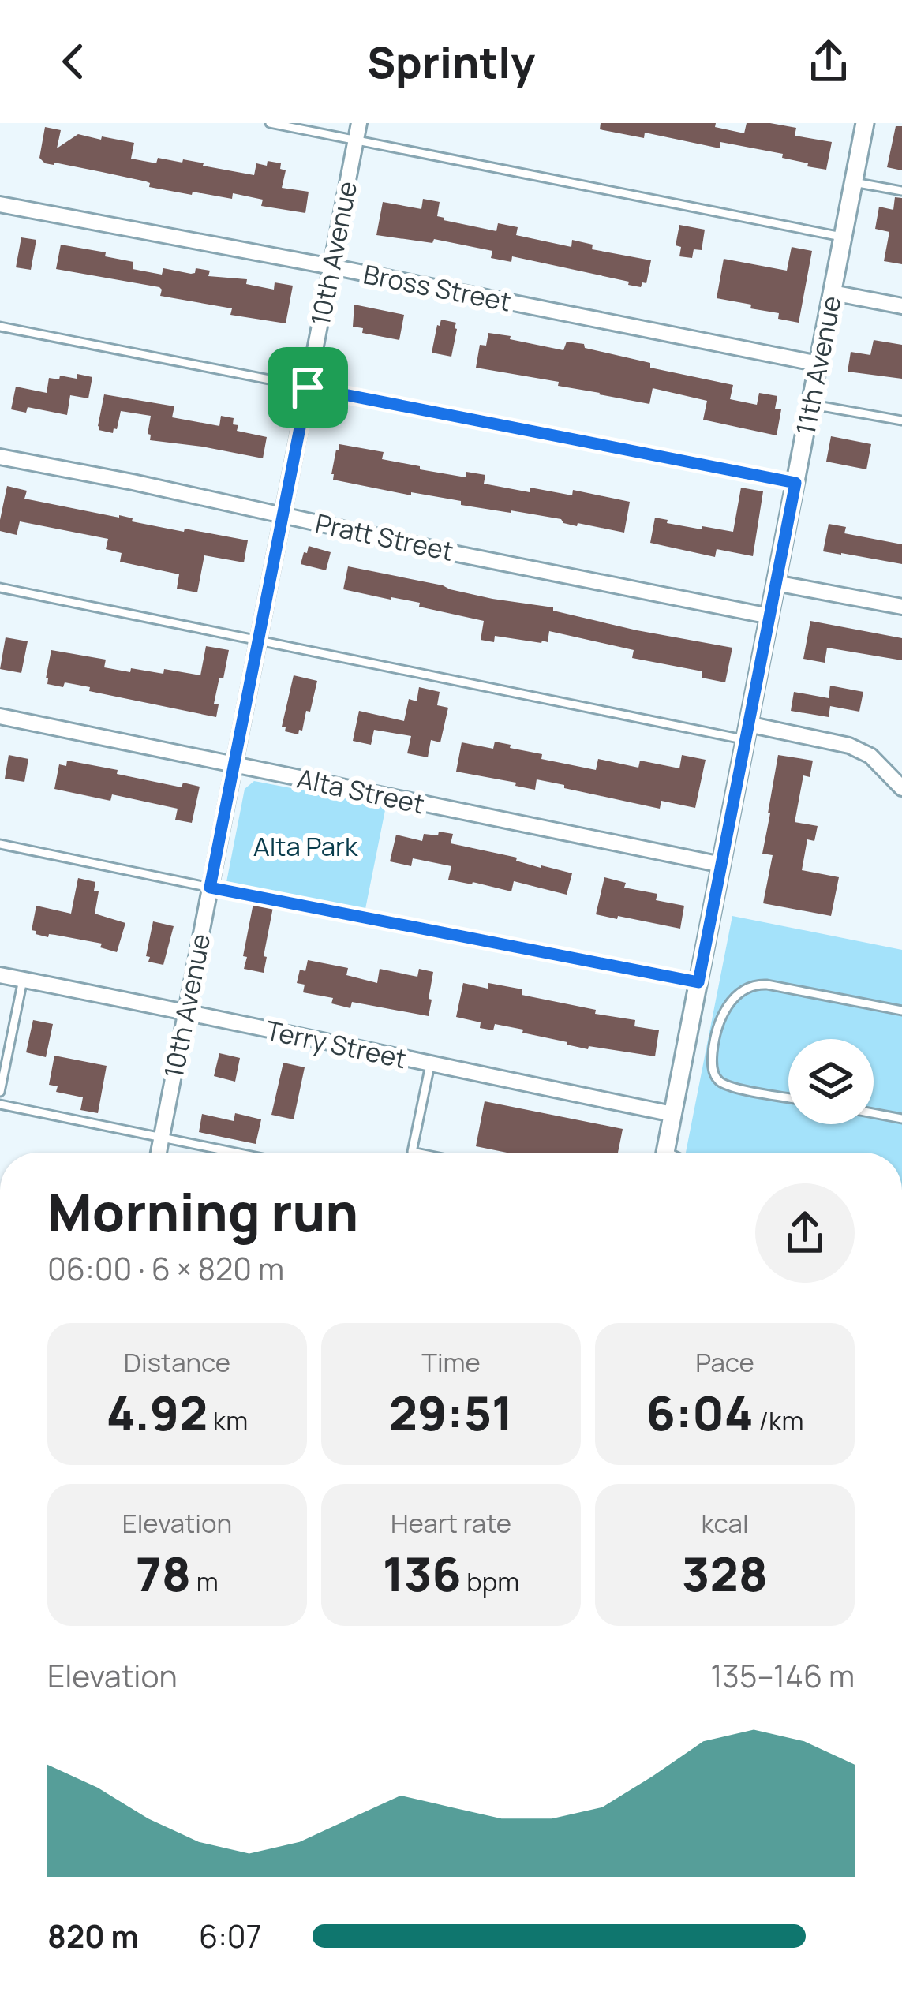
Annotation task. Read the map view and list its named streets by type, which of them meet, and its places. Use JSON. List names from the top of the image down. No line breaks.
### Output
{"streets":{"street":["10th Avenue","Bross Street","11th Avenue","Pratt Street","Alta Street","Terry Street"]},"crossings":[["10th Avenue","Bross Street"],["10th Avenue","Pratt Street"],["10th Avenue","Alta Street"],["10th Avenue","Terry Street"],["Bross Street","11th Avenue"],["11th Avenue","Pratt Street"],["11th Avenue","Alta Street"],["11th Avenue","Terry Street"]],"parks":["Alta Park"],"page":{"header":"Sprintly","heading":["Morning run","06:00 · 6 × 820 m"],"stats":[["Distance","4.92 km"],["Time","29:51"],["Pace","6:04 /km"],["Elevation","78 m"],["Heart rate","136 bpm"],["kcal","328"]],"chart":["Elevation","135–146 m"],"list":[{"name":"820 m","note":"6:07"}]}}
